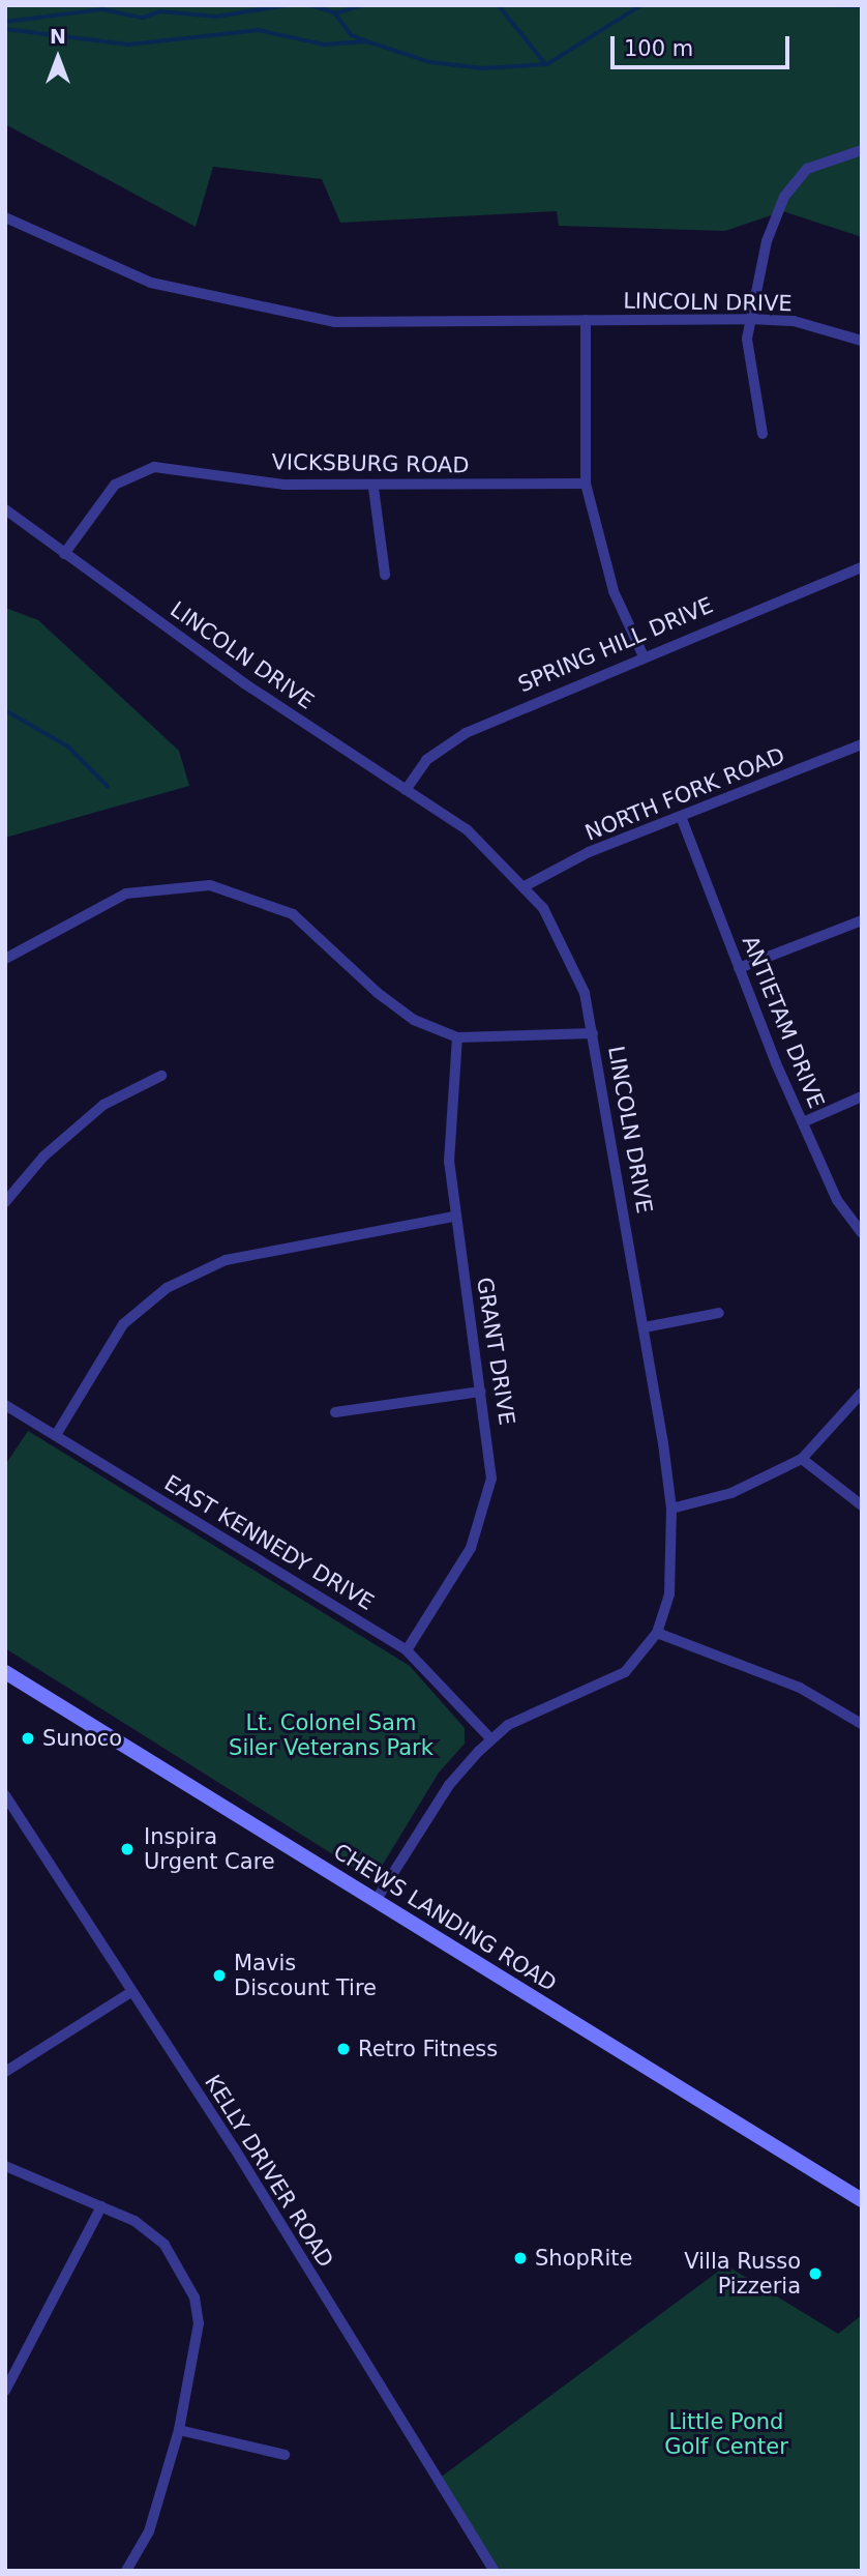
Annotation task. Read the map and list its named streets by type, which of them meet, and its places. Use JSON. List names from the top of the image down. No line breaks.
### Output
{"streets":{"main road":["CHEWS LANDING ROAD"],"street":["LINCOLN DRIVE","VICKSBURG ROAD","SPRING HILL DRIVE","NORTH FORK ROAD","ANTIETAM DRIVE","GRANT DRIVE","EAST KENNEDY DRIVE","KELLY DRIVER ROAD"]},"crossings":[["LINCOLN DRIVE","VICKSBURG ROAD"],["LINCOLN DRIVE","SPRING HILL DRIVE"],["LINCOLN DRIVE","NORTH FORK ROAD"],["LINCOLN DRIVE","EAST KENNEDY DRIVE"],["LINCOLN DRIVE","CHEWS LANDING ROAD"],["NORTH FORK ROAD","ANTIETAM DRIVE"],["GRANT DRIVE","EAST KENNEDY DRIVE"]],"parks":["Lt. Colonel Sam Siler Veterans Park","Little Pond Golf Center"],"places":["Sunoco","Inspira Urgent Care","Mavis Discount Tire","Retro Fitness","ShopRite","Villa Russo Pizzeria"],"scale_bar":"100 m","north":"top"}
